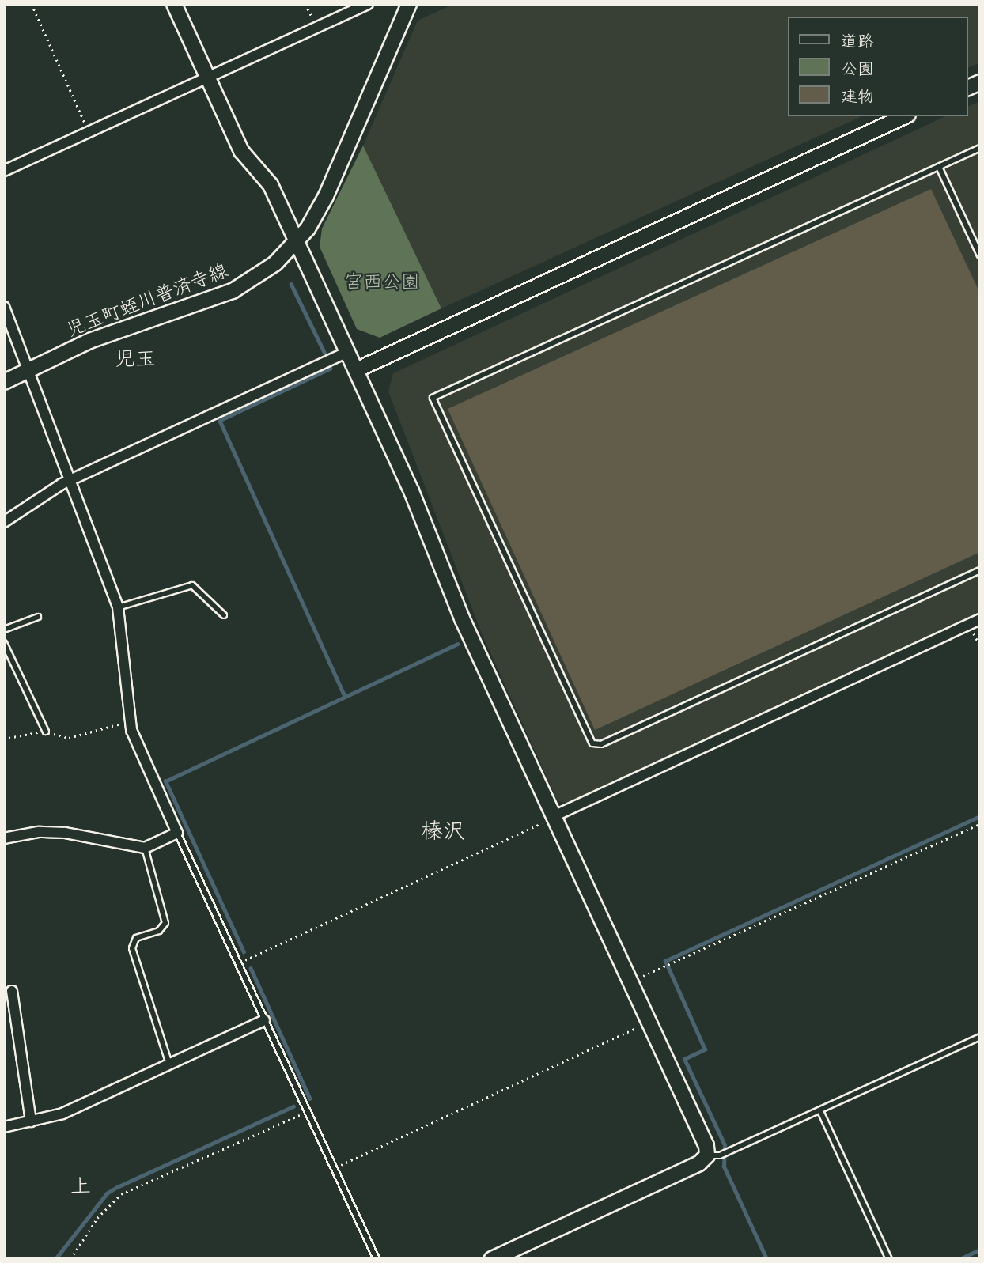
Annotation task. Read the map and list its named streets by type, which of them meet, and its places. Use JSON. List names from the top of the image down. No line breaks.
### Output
{"streets":{"street":["児玉町蛭川普済寺線"]},"districts":["児玉","榛沢","上"],"parks":["宮西公園"],"legend":["道路","公園","建物"]}
